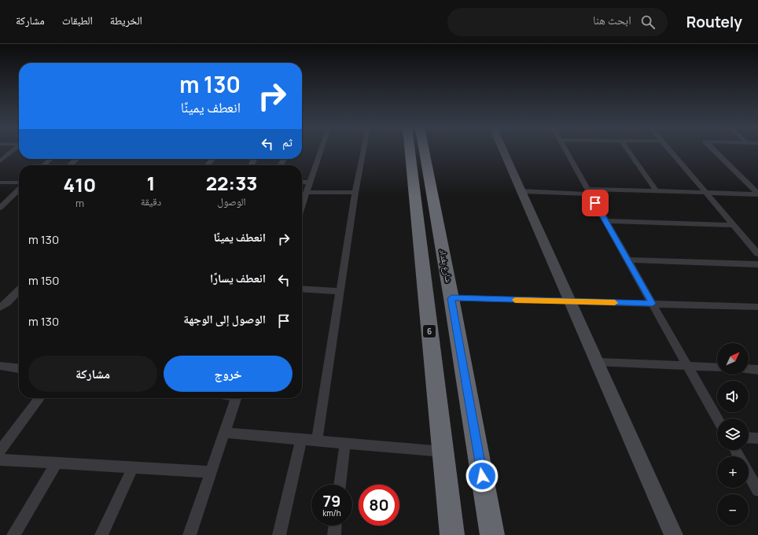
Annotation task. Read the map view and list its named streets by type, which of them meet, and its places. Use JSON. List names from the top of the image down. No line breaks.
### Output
{"streets":{"highway":["شارع بغداد","6"]},"north":"top right","page":{"header":"Routely","search":"ابحث هنا","nav":["الخريطة","الطبقات","مشاركة"],"turn":["130 m","انعطف يمينًا"],"then":"ثم","eta":["22:33","الوصول","1","دقيقة","410","m"],"list":[{"name":"انعطف يمينًا","value":"130 m"},{"name":"انعطف يسارًا","value":"150 m"},{"name":"الوصول إلى الوجهة","value":"130 m"}],"map_buttons":["+","−"],"buttons":["خروج","مشاركة"],"speed":"79 km/h","limit":"80"}}
